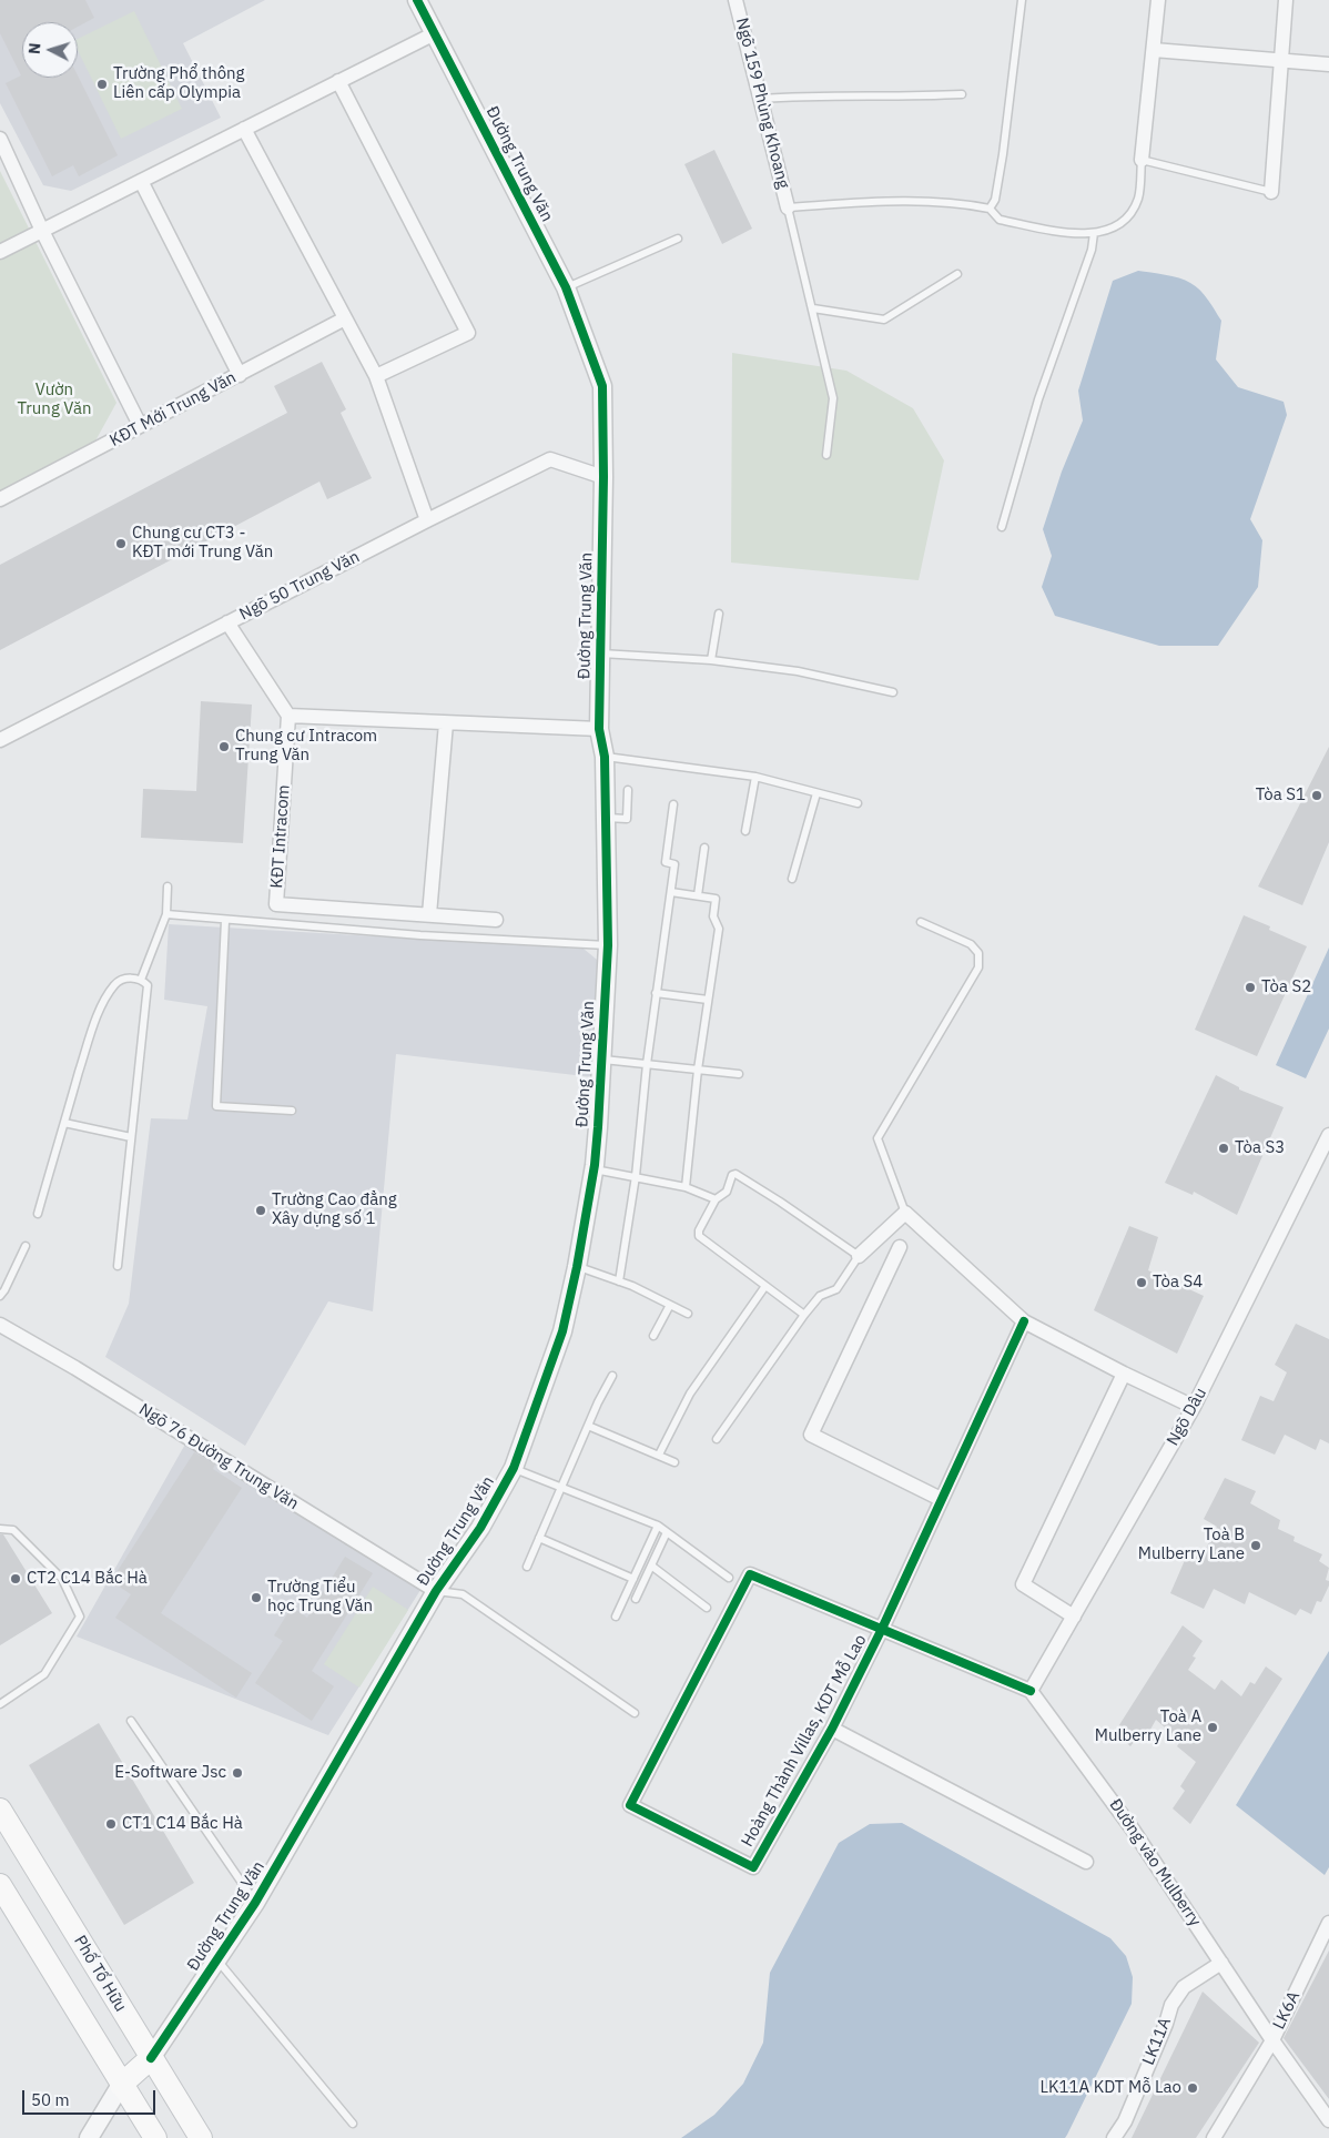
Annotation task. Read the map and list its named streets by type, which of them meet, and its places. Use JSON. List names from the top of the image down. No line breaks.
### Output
{"streets":{"main road":["Phố Tố Hữu"],"street":["Ngõ 159 Phùng Khoang","Đường Trung Văn","KĐT Mới Trung Văn","Ngõ 50 Trung Văn","KĐT Intracom","Ngõ Dâu","Ngõ 76 Đường Trung Văn","Hoàng Thành Villas, KDT Mỗ Lao","Đường vào Mulberry","LK6A","LK11A"]},"crossings":[["Đường Trung Văn","Ngõ 50 Trung Văn"],["Đường Trung Văn","Ngõ 76 Đường Trung Văn"],["Đường Trung Văn","Phố Tố Hữu"],["Ngõ Dâu","Đường vào Mulberry"],["Đường vào Mulberry","LK6A"],["Đường vào Mulberry","LK11A"]],"parks":["Vườn Trung Văn"],"places":["Trường Phổ thông Liên cấp Olympia","Chung cư CT3 - KĐT mới Trung Văn","Chung cư Intracom Trung Văn","Tòa S1","Tòa S2","Tòa S3","Trường Cao đẳng Xây dựng số 1","Tòa S4","Toà B Mulberry Lane","CT2 C14 Bắc Hà","Trường Tiểu học Trung Văn","Toà A Mulberry Lane","E-Software Jsc","CT1 C14 Bắc Hà","LK11A KDT Mỗ Lao"],"scale_bar":"50 m","north":"left"}
